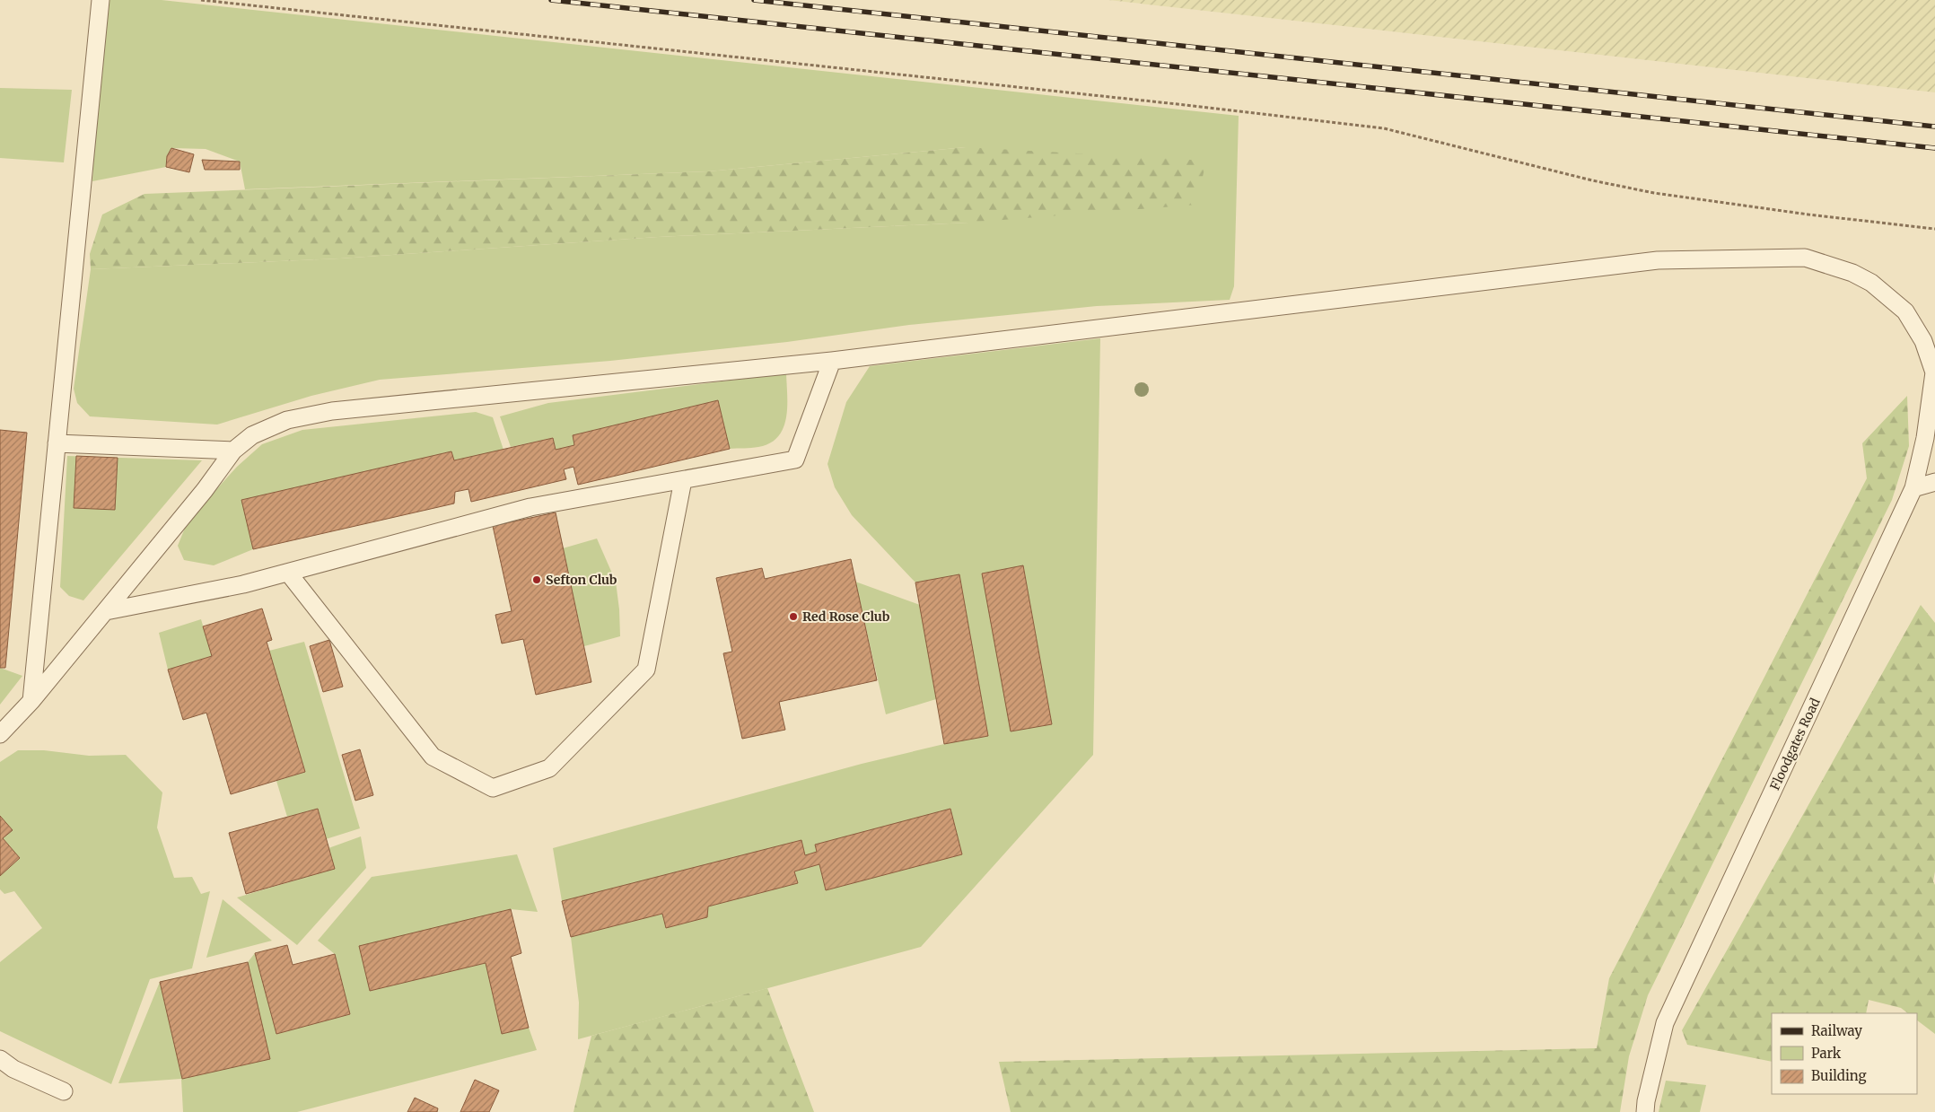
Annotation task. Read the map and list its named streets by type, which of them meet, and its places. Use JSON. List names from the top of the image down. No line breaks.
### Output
{"streets":{"lane":["Floodgates Road"]},"places":["Sefton Club","Red Rose Club"],"legend":["Railway","Park","Building"]}
